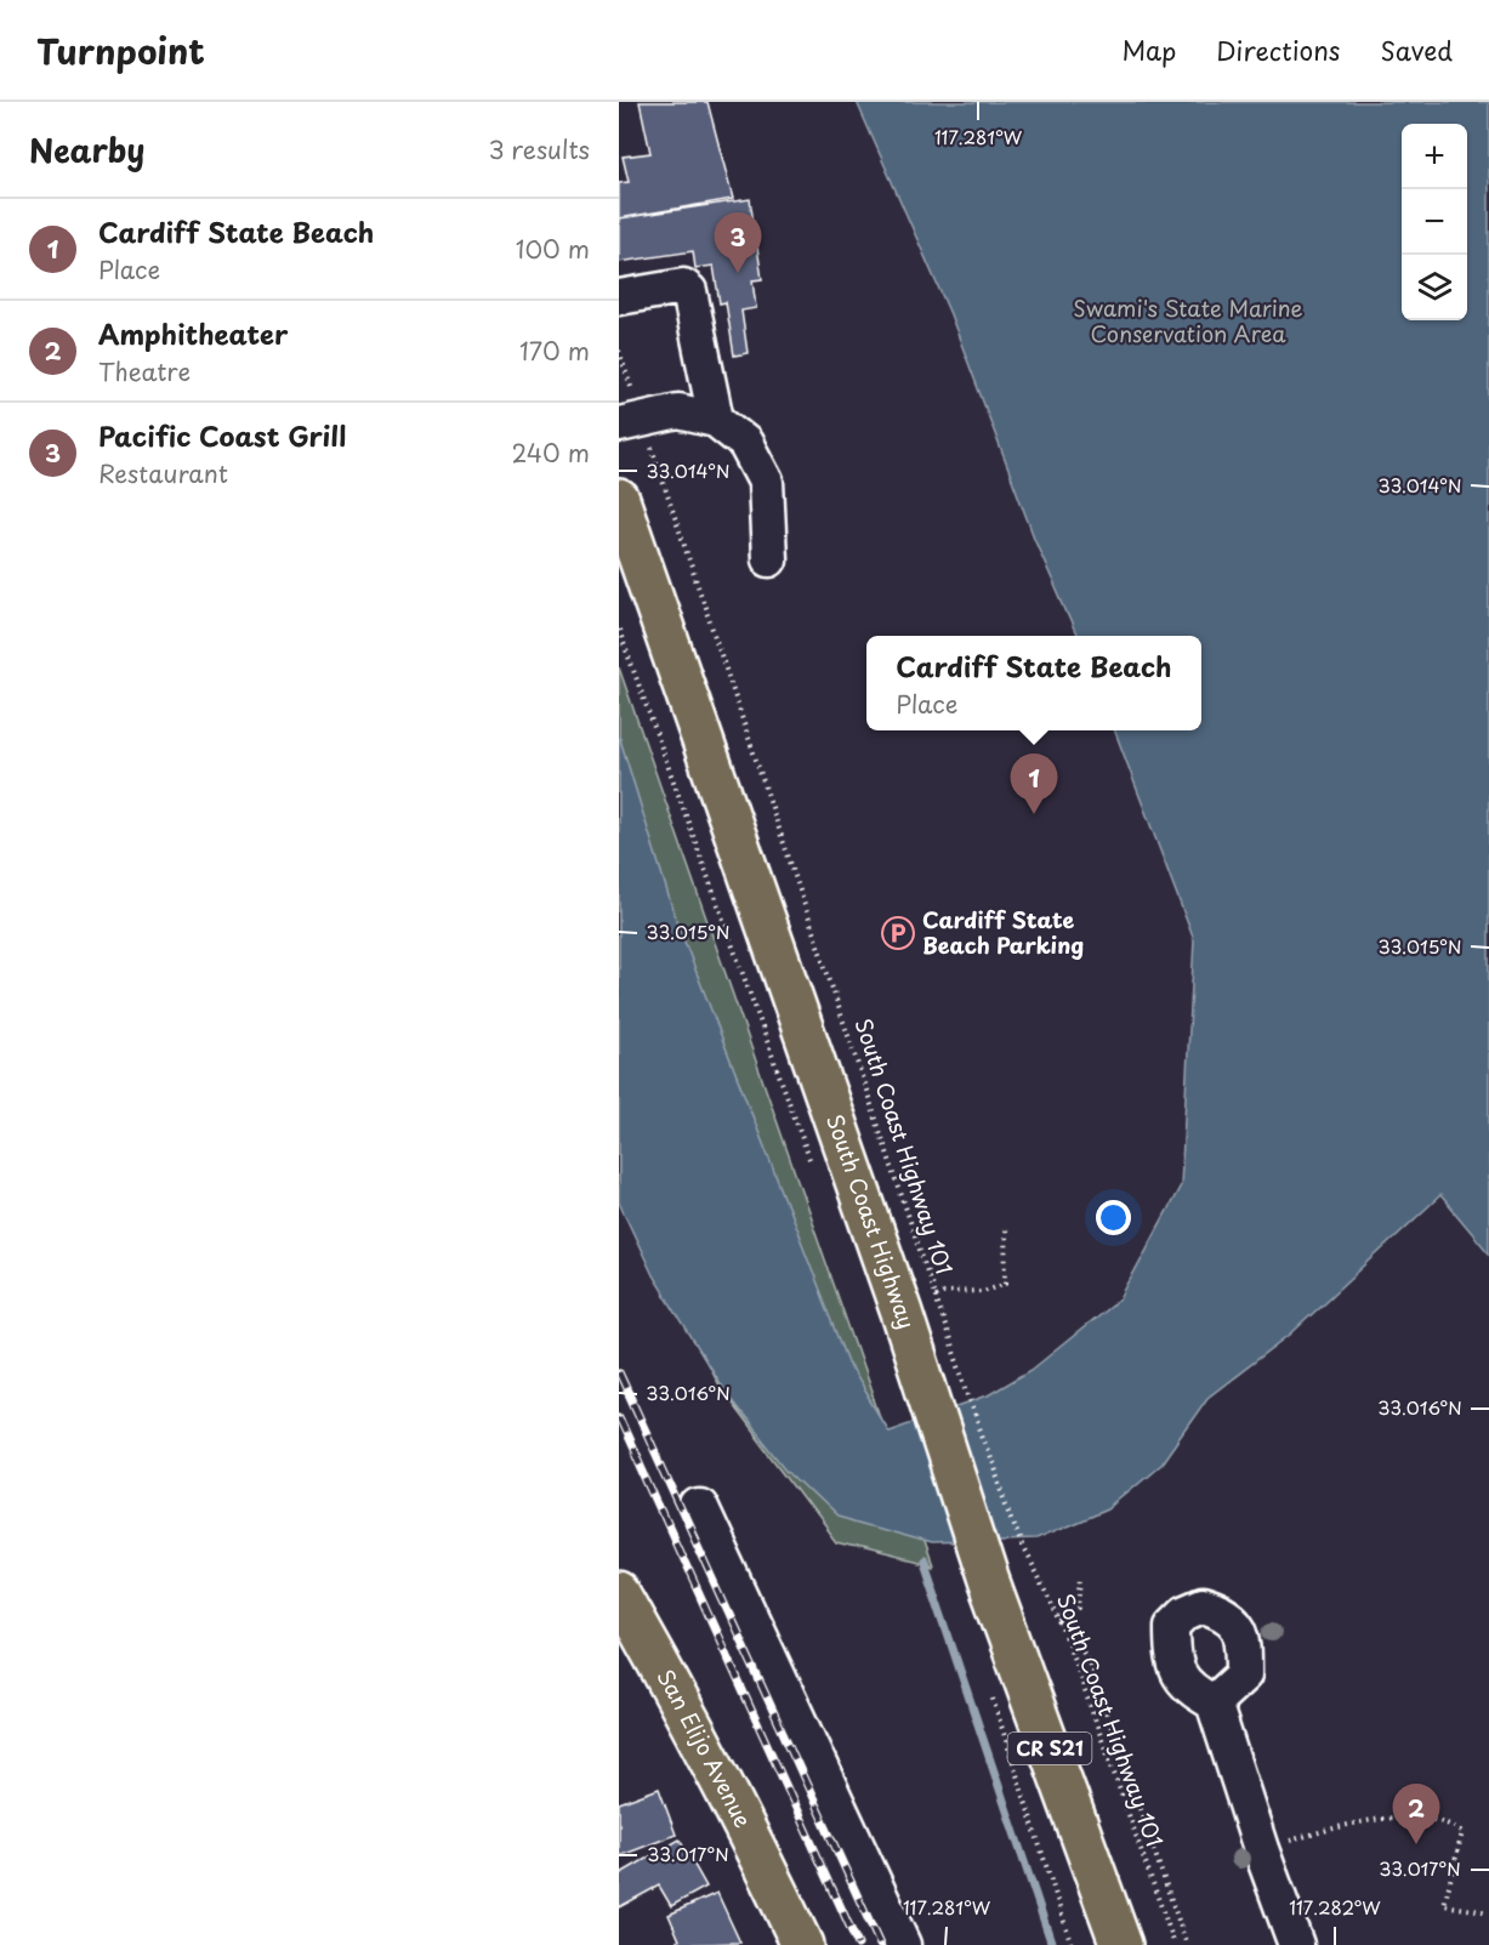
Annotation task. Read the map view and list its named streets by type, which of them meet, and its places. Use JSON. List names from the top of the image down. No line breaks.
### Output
{"streets":{"main road":["South Coast Highway","San Elijo Avenue","CR S21"],"path":["South Coast Highway 101"]},"crossings":[["South Coast Highway 101","South Coast Highway"]],"parks":["Swami's State Marine Conservation Area"],"places":{"parking":["Cardiff State Beach Parking"]},"page":{"header":"Turnpoint","nav":["Map","Directions","Saved"],"heading":["Nearby","3 results"],"map_buttons":["+","−"],"list":[{"mark":"1","name":"Cardiff State Beach","note":"Place","value":"100 m"},{"mark":"2","name":"Amphitheater","note":"Theatre","value":"170 m"},{"mark":"3","name":"Pacific Coast Grill","note":"Restaurant","value":"240 m"}],"pins":["3","1","2"],"popup":["Cardiff State Beach","Place"]},"coordinates":["117.281°W","33.014°N","33.015°N","33.016°N","33.017°N","117.282°W"]}
